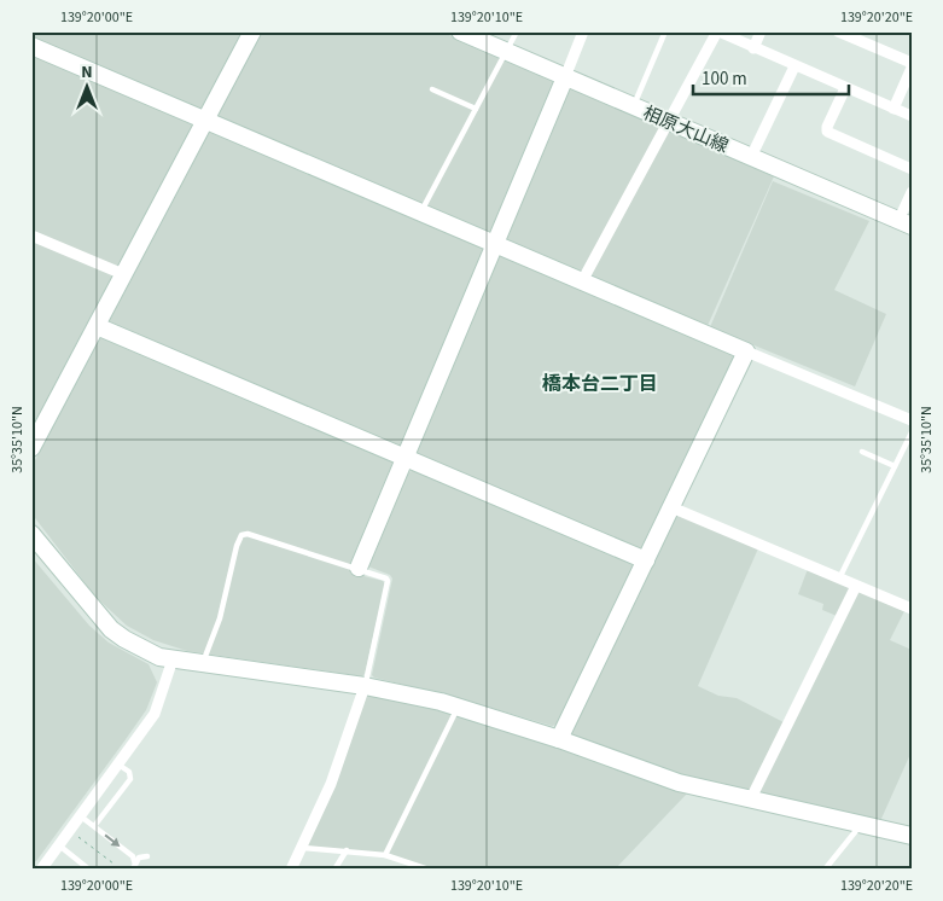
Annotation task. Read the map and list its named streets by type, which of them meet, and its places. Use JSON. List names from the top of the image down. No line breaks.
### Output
{"streets":{"street":["相原大山線"]},"districts":["橋本台二丁目"],"scale_bar":"100 m","north":"top","coordinates":["139°20'00\"E","139°20'10\"E","139°20'20\"E","35°35'10\"N"]}
